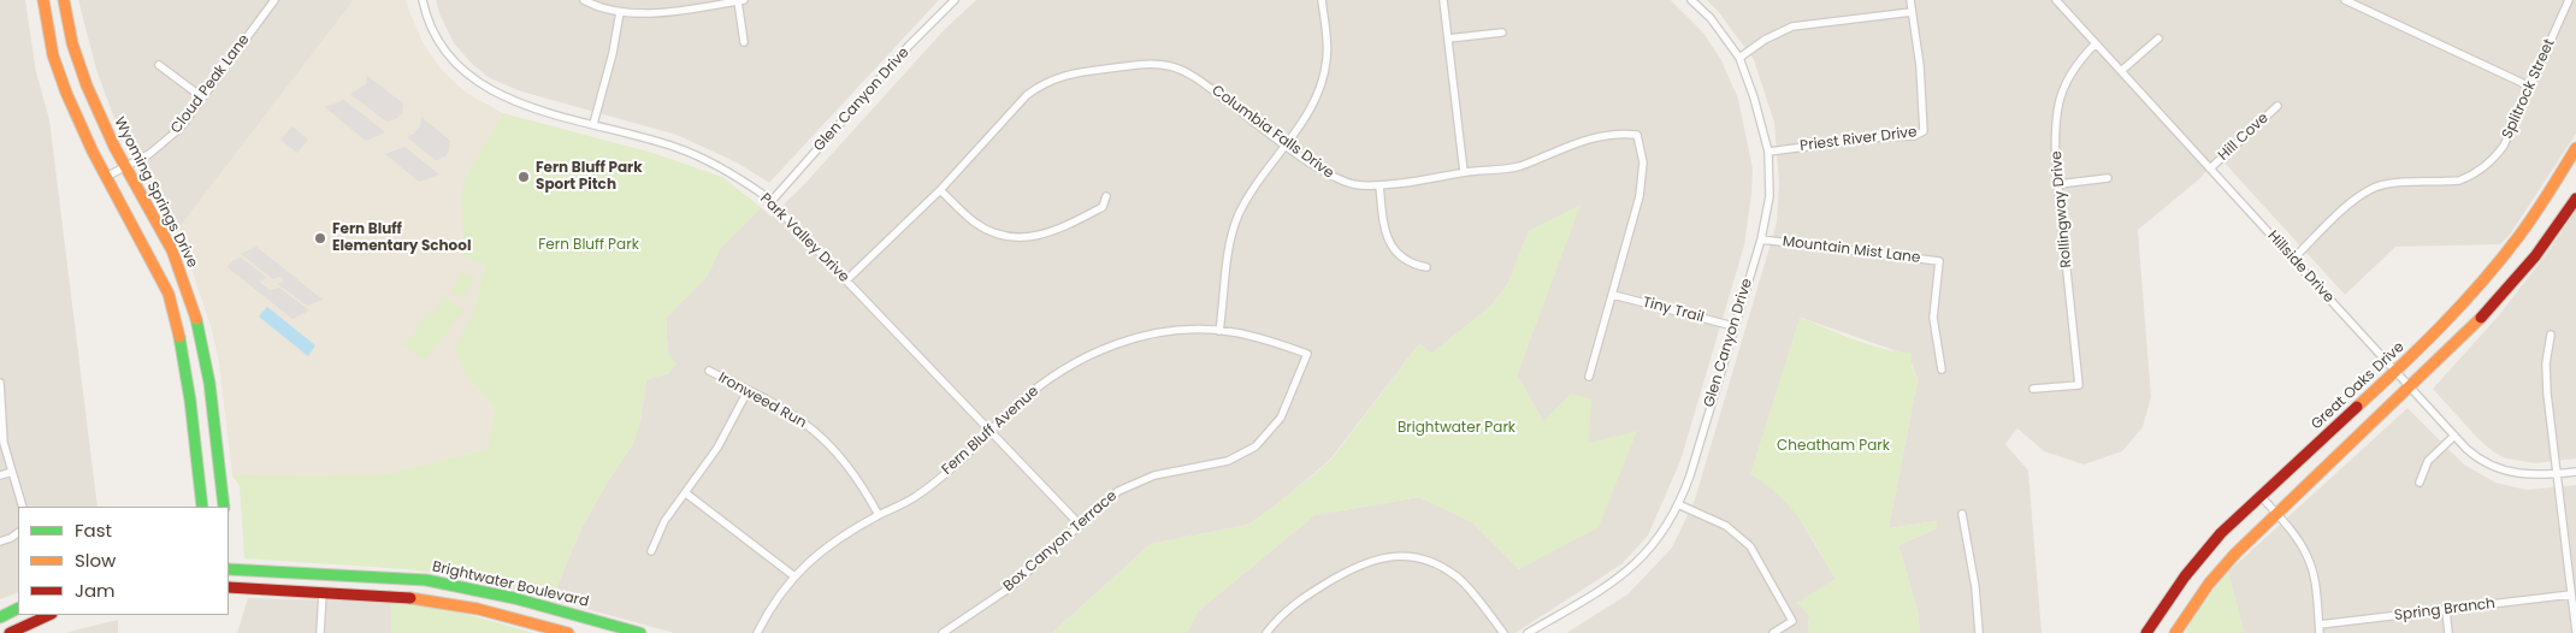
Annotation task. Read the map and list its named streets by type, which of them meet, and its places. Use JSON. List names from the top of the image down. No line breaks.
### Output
{"streets":{"street":["Cloud Peak Lane","Splitrock Street","Glen Canyon Drive","Columbia Falls Drive","Hill Cove","Priest River Drive","Wyoming Springs Drive","Rollingway Drive","Park Valley Drive","Mountain Mist Lane","Hillside Drive","Tiny Trail","Great Oaks Drive","Ironweed Run","Fern Bluff Avenue","Box Canyon Terrace","Brightwater Boulevard","Spring Branch"]},"crossings":[["Cloud Peak Lane","Wyoming Springs Drive"],["Splitrock Street","Hillside Drive"],["Glen Canyon Drive","Priest River Drive"],["Glen Canyon Drive","Park Valley Drive"],["Glen Canyon Drive","Mountain Mist Lane"],["Glen Canyon Drive","Tiny Trail"],["Columbia Falls Drive","Park Valley Drive"],["Columbia Falls Drive","Tiny Trail"],["Hill Cove","Hillside Drive"],["Rollingway Drive","Hillside Drive"],["Park Valley Drive","Fern Bluff Avenue"],["Park Valley Drive","Box Canyon Terrace"],["Hillside Drive","Great Oaks Drive"],["Ironweed Run","Fern Bluff Avenue"],["Fern Bluff Avenue","Box Canyon Terrace"]],"parks":["Fern Bluff Park","Brightwater Park","Cheatham Park"],"places":["Fern Bluff Park Sport Pitch","Fern Bluff Elementary School"],"legend":["Fast","Slow","Jam"]}
